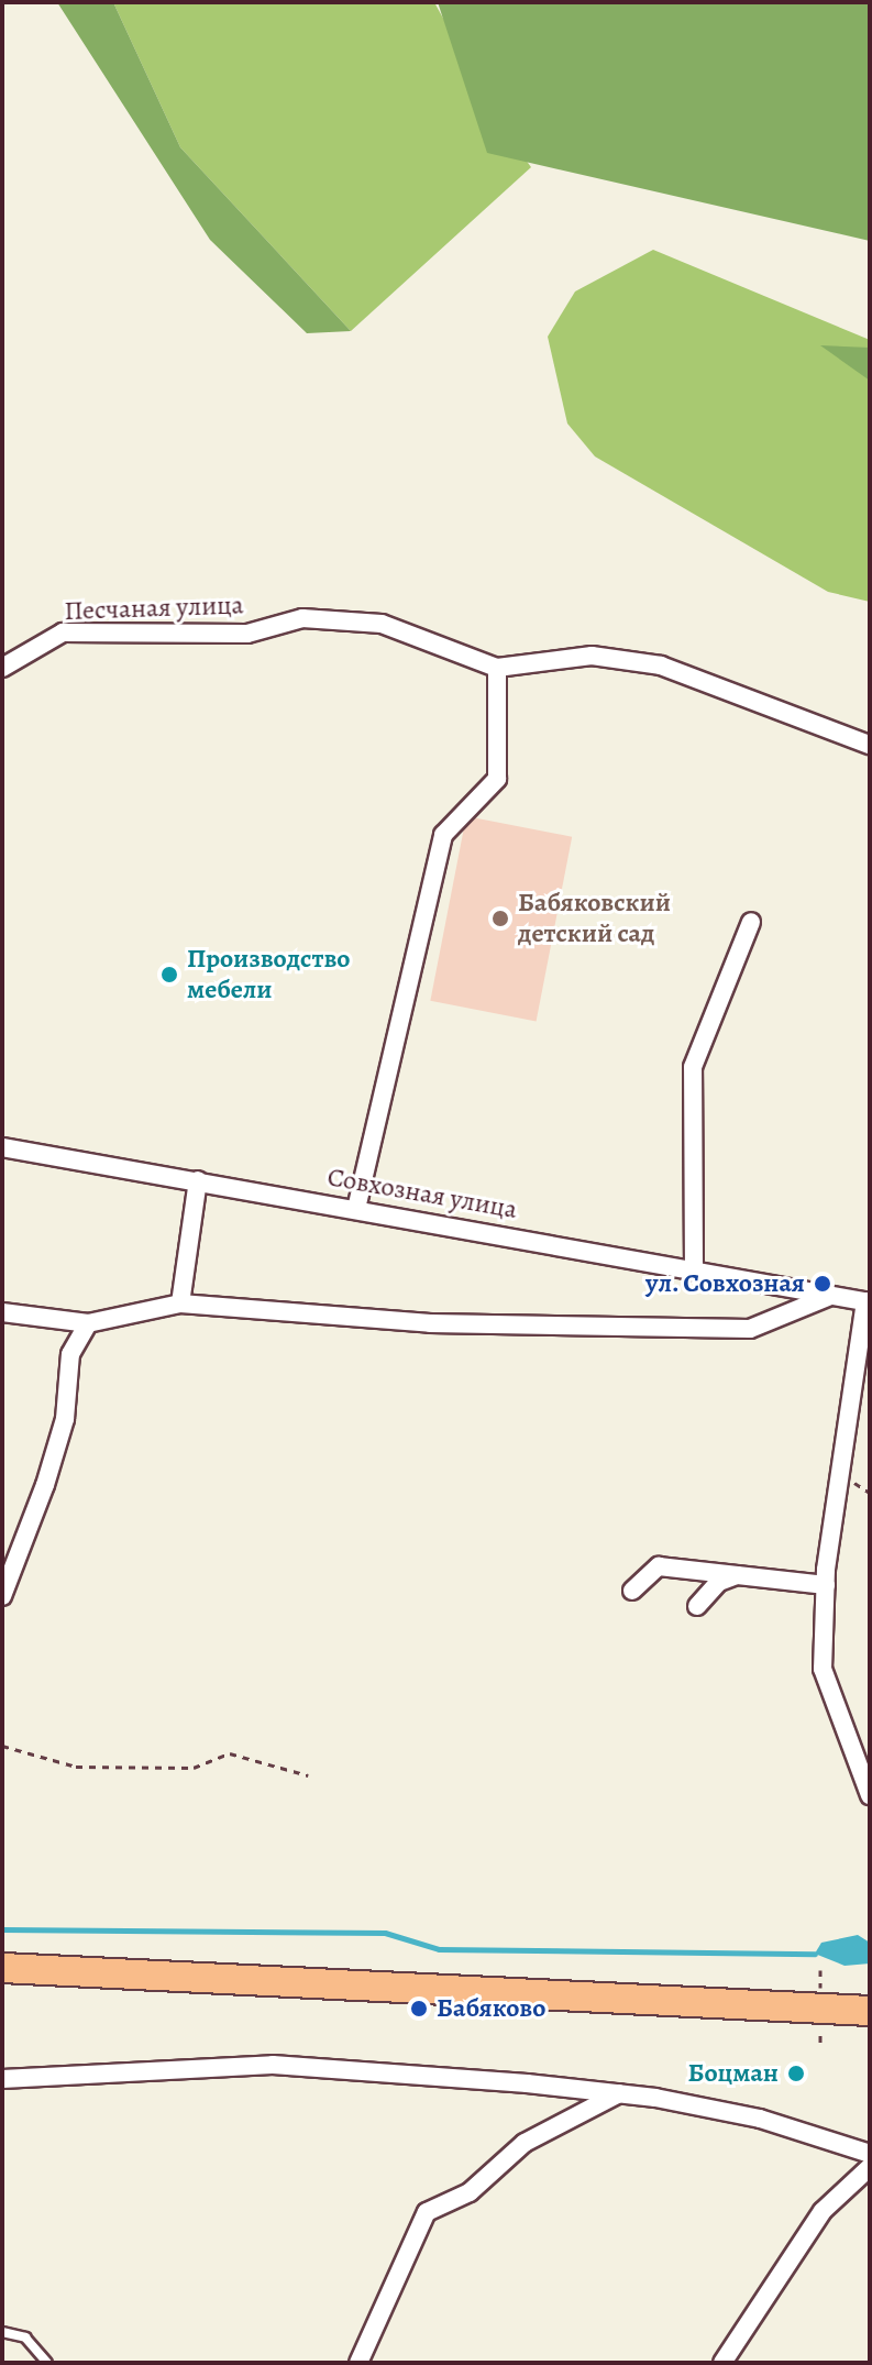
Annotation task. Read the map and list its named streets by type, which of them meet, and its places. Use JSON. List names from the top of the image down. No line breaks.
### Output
{"streets":{"street":["Песчаная улица","Совхозная улица"]},"places":["Бабяковский детский сад","Производство мебели","ул. Совхозная","Бабяково","Боцман"]}
